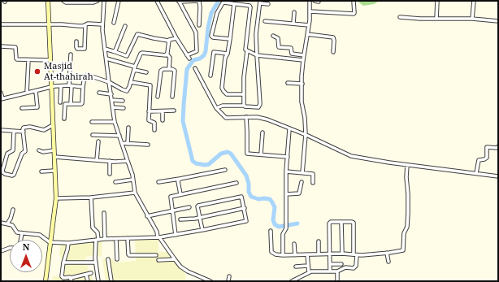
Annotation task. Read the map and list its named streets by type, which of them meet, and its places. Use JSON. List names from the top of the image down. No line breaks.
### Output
{"places":["Masjid At-thahirah"],"north":"top"}
